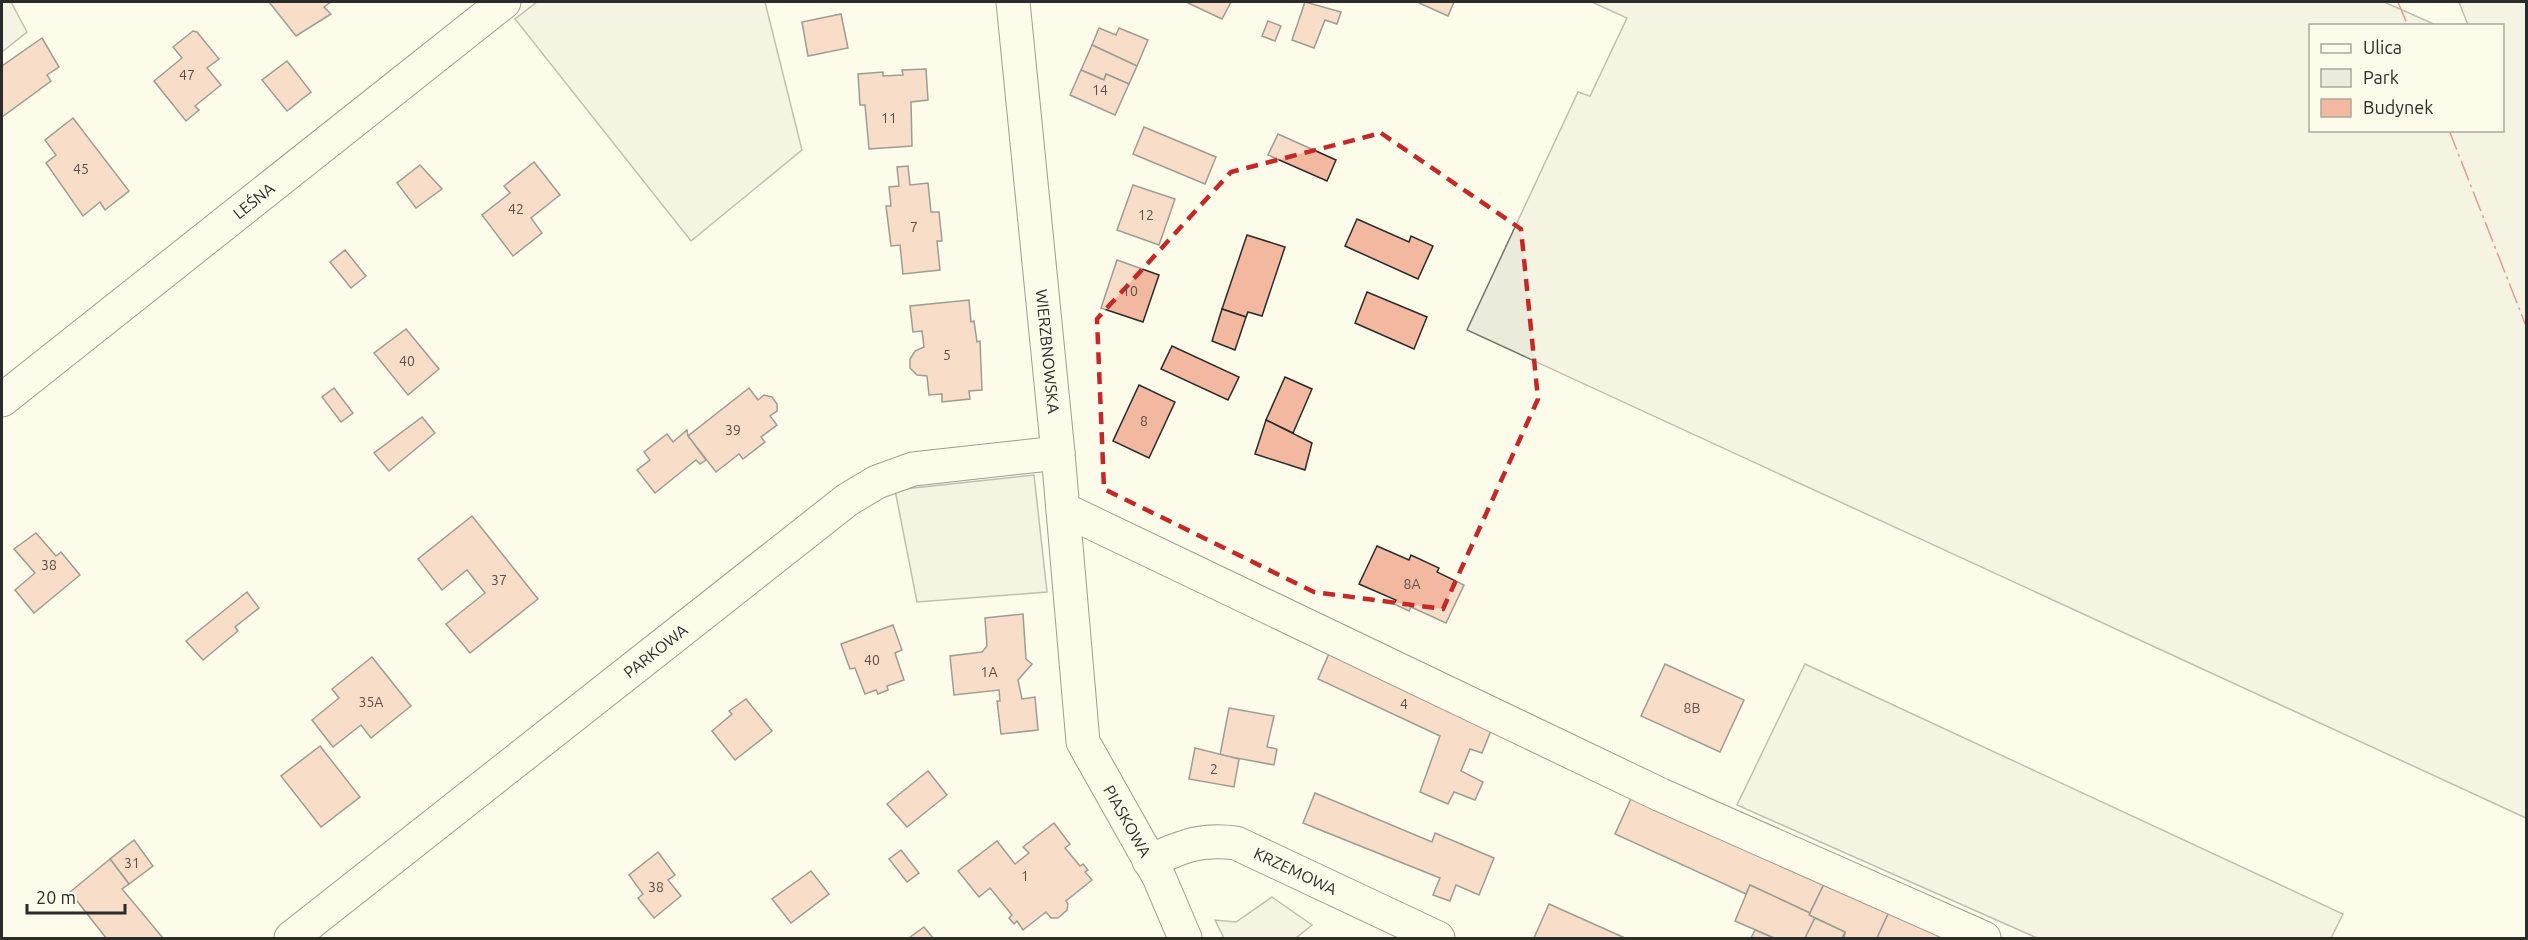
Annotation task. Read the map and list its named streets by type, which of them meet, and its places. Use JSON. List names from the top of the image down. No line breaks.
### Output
{"streets":{"street":["LEŚNA","WIERZBNOWSKA","PARKOWA","PIASKOWA","KRZEMOWA"]},"crossings":[["WIERZBNOWSKA","PARKOWA"],["WIERZBNOWSKA","PIASKOWA"],["PIASKOWA","KRZEMOWA"]],"house_numbers":["47","14","11","45","42","12","7","10","5","40","8","39","38","37","8A","40","1A","35A","4","8B","2","31","1","38"],"legend":["Ulica","Park","Budynek"],"scale_bar":"20 m"}
